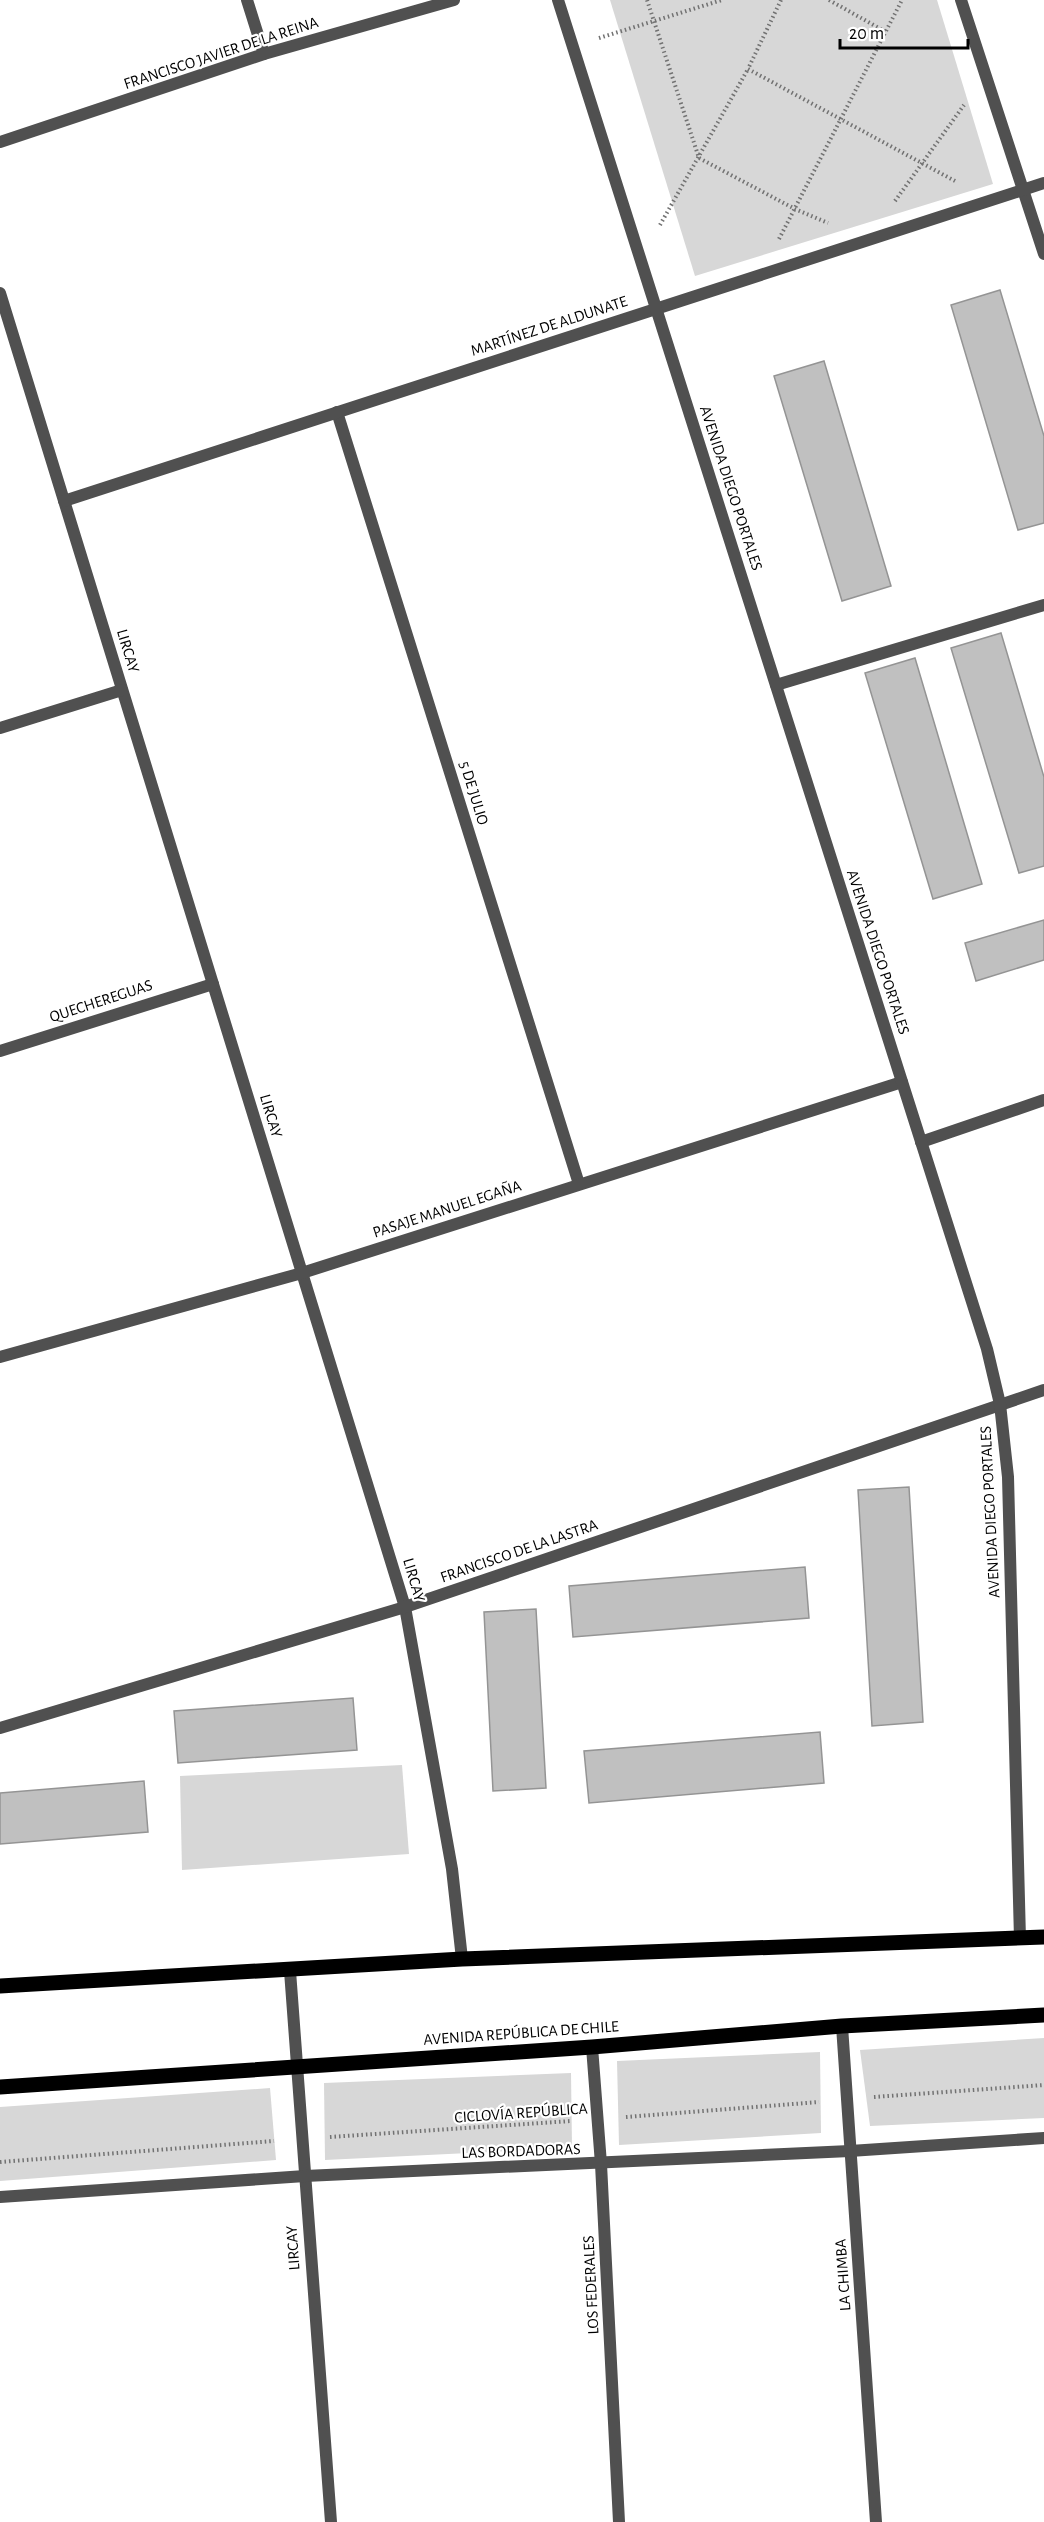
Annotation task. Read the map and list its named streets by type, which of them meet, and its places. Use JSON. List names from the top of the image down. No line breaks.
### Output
{"streets":{"main road":["AVENIDA REPÚBLICA DE CHILE"],"street":["FRANCISCO JAVIER DE LA REINA","MARTÍNEZ DE ALDUNATE","AVENIDA DIEGO PORTALES","LIRCAY","5 DE JULIO","QUECHEREGUAS","PASAJE MANUEL EGAÑA","FRANCISCO DE LA LASTRA","LAS BORDADORAS","LA CHIMBA","LOS FEDERALES"],"path":["CICLOVÍA REPÚBLICA"]},"crossings":[["MARTÍNEZ DE ALDUNATE","AVENIDA DIEGO PORTALES"],["MARTÍNEZ DE ALDUNATE","LIRCAY"],["MARTÍNEZ DE ALDUNATE","5 DE JULIO"],["AVENIDA DIEGO PORTALES","PASAJE MANUEL EGAÑA"],["AVENIDA DIEGO PORTALES","FRANCISCO DE LA LASTRA"],["LIRCAY","QUECHEREGUAS"],["LIRCAY","PASAJE MANUEL EGAÑA"],["LIRCAY","FRANCISCO DE LA LASTRA"],["LIRCAY","AVENIDA REPÚBLICA DE CHILE"],["LIRCAY","CICLOVÍA REPÚBLICA"],["LIRCAY","LAS BORDADORAS"],["5 DE JULIO","PASAJE MANUEL EGAÑA"],["AVENIDA REPÚBLICA DE CHILE","LA CHIMBA"],["AVENIDA REPÚBLICA DE CHILE","LOS FEDERALES"],["CICLOVÍA REPÚBLICA","LA CHIMBA"],["CICLOVÍA REPÚBLICA","LOS FEDERALES"],["LAS BORDADORAS","LA CHIMBA"],["LAS BORDADORAS","LOS FEDERALES"]],"scale_bar":"20 m"}
